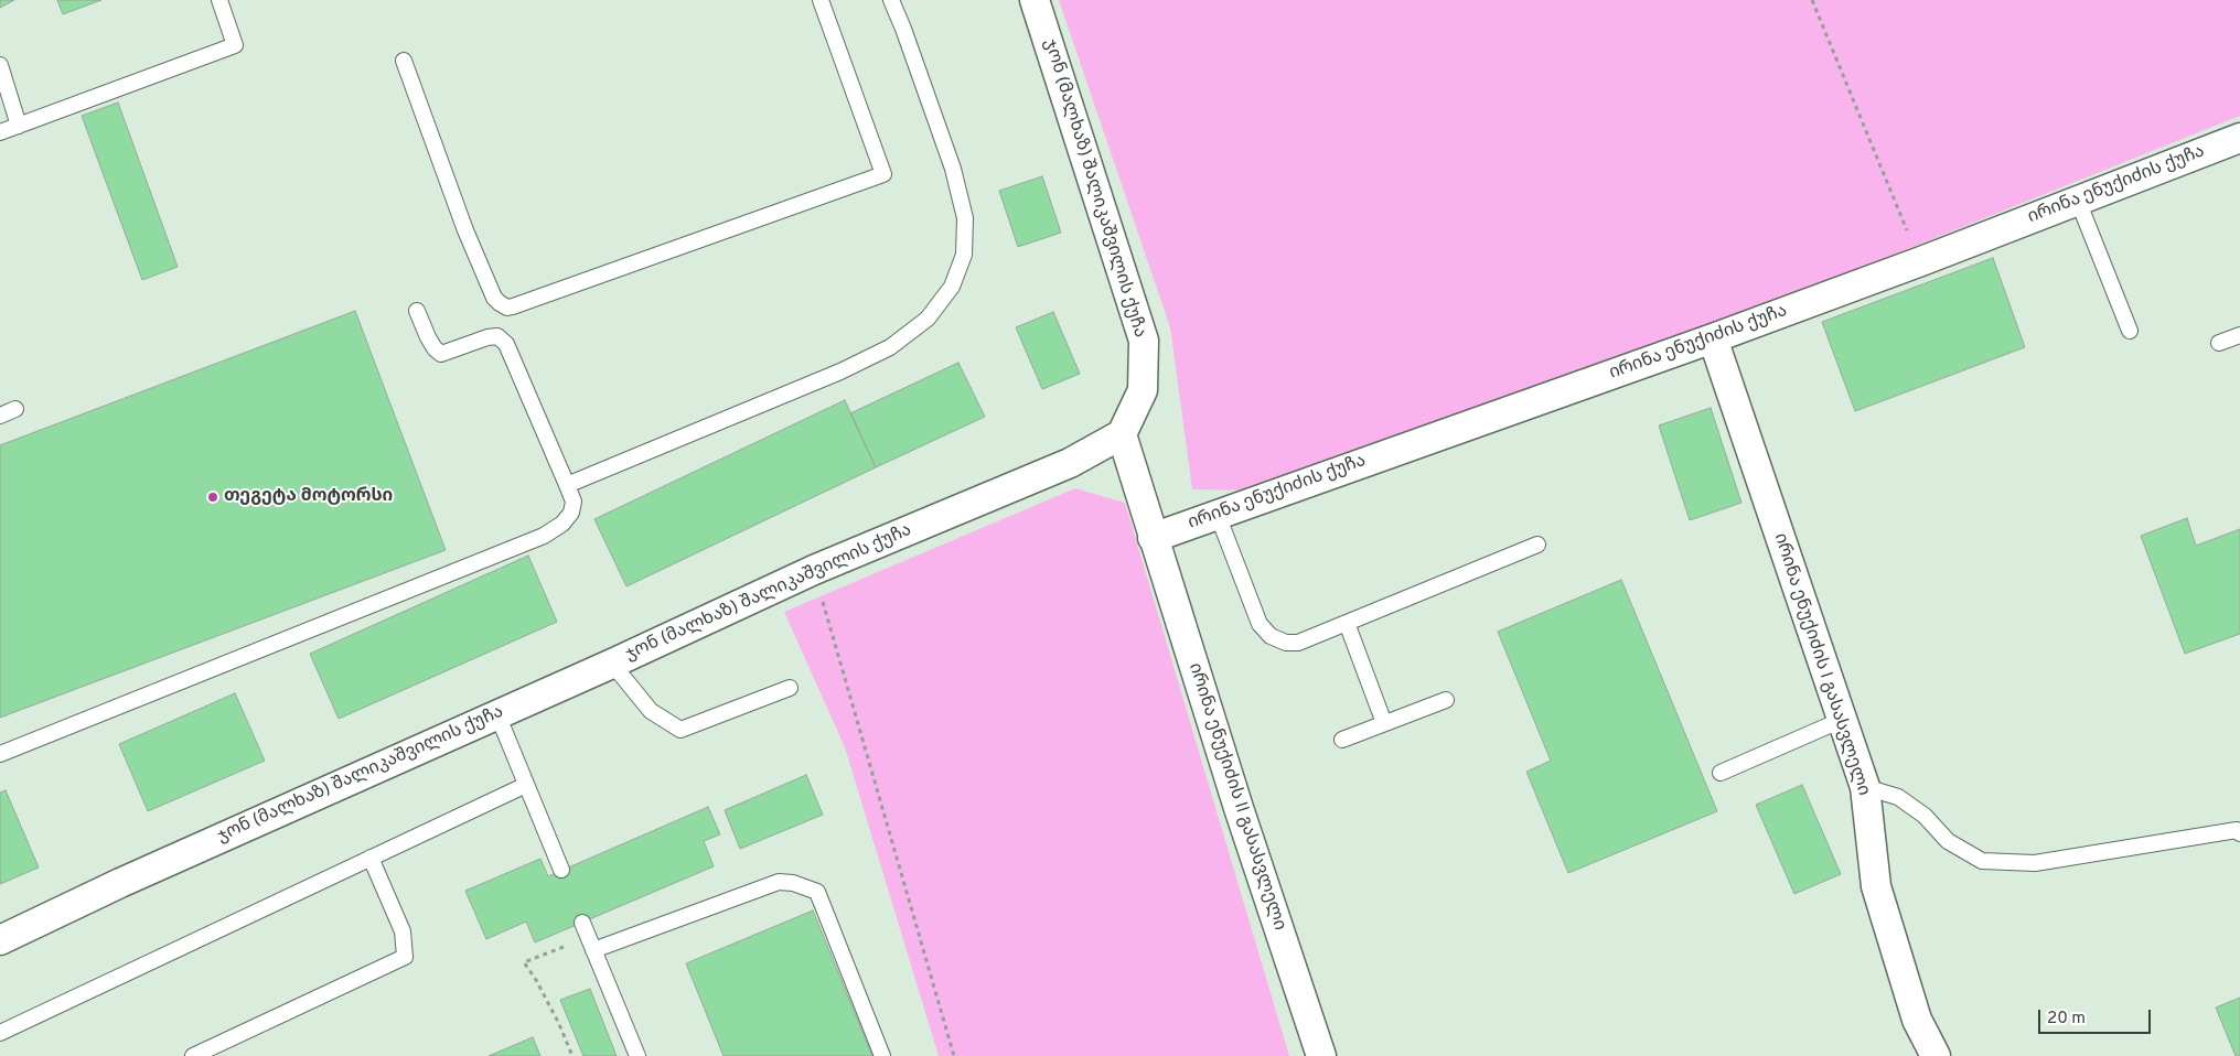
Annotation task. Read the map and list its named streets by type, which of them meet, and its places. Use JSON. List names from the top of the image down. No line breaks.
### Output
{"streets":{"street":["ირინა ენუქიძის ქუჩა","ჯონ (მალხაზ) შალიკაშვილის ქუჩა","ირინა ენუქიძის I გასასვლელი","ირინა ენუქიძის II გასასვლელი"]},"crossings":[["ირინა ენუქიძის ქუჩა","ირინა ენუქიძის I გასასვლელი"],["ირინა ენუქიძის ქუჩა","ირინა ენუქიძის II გასასვლელი"],["ჯონ (მალხაზ) შალიკაშვილის ქუჩა","ირინა ენუქიძის II გასასვლელი"]],"places":["თეგეტა მოტორსი"],"scale_bar":"20 m"}
